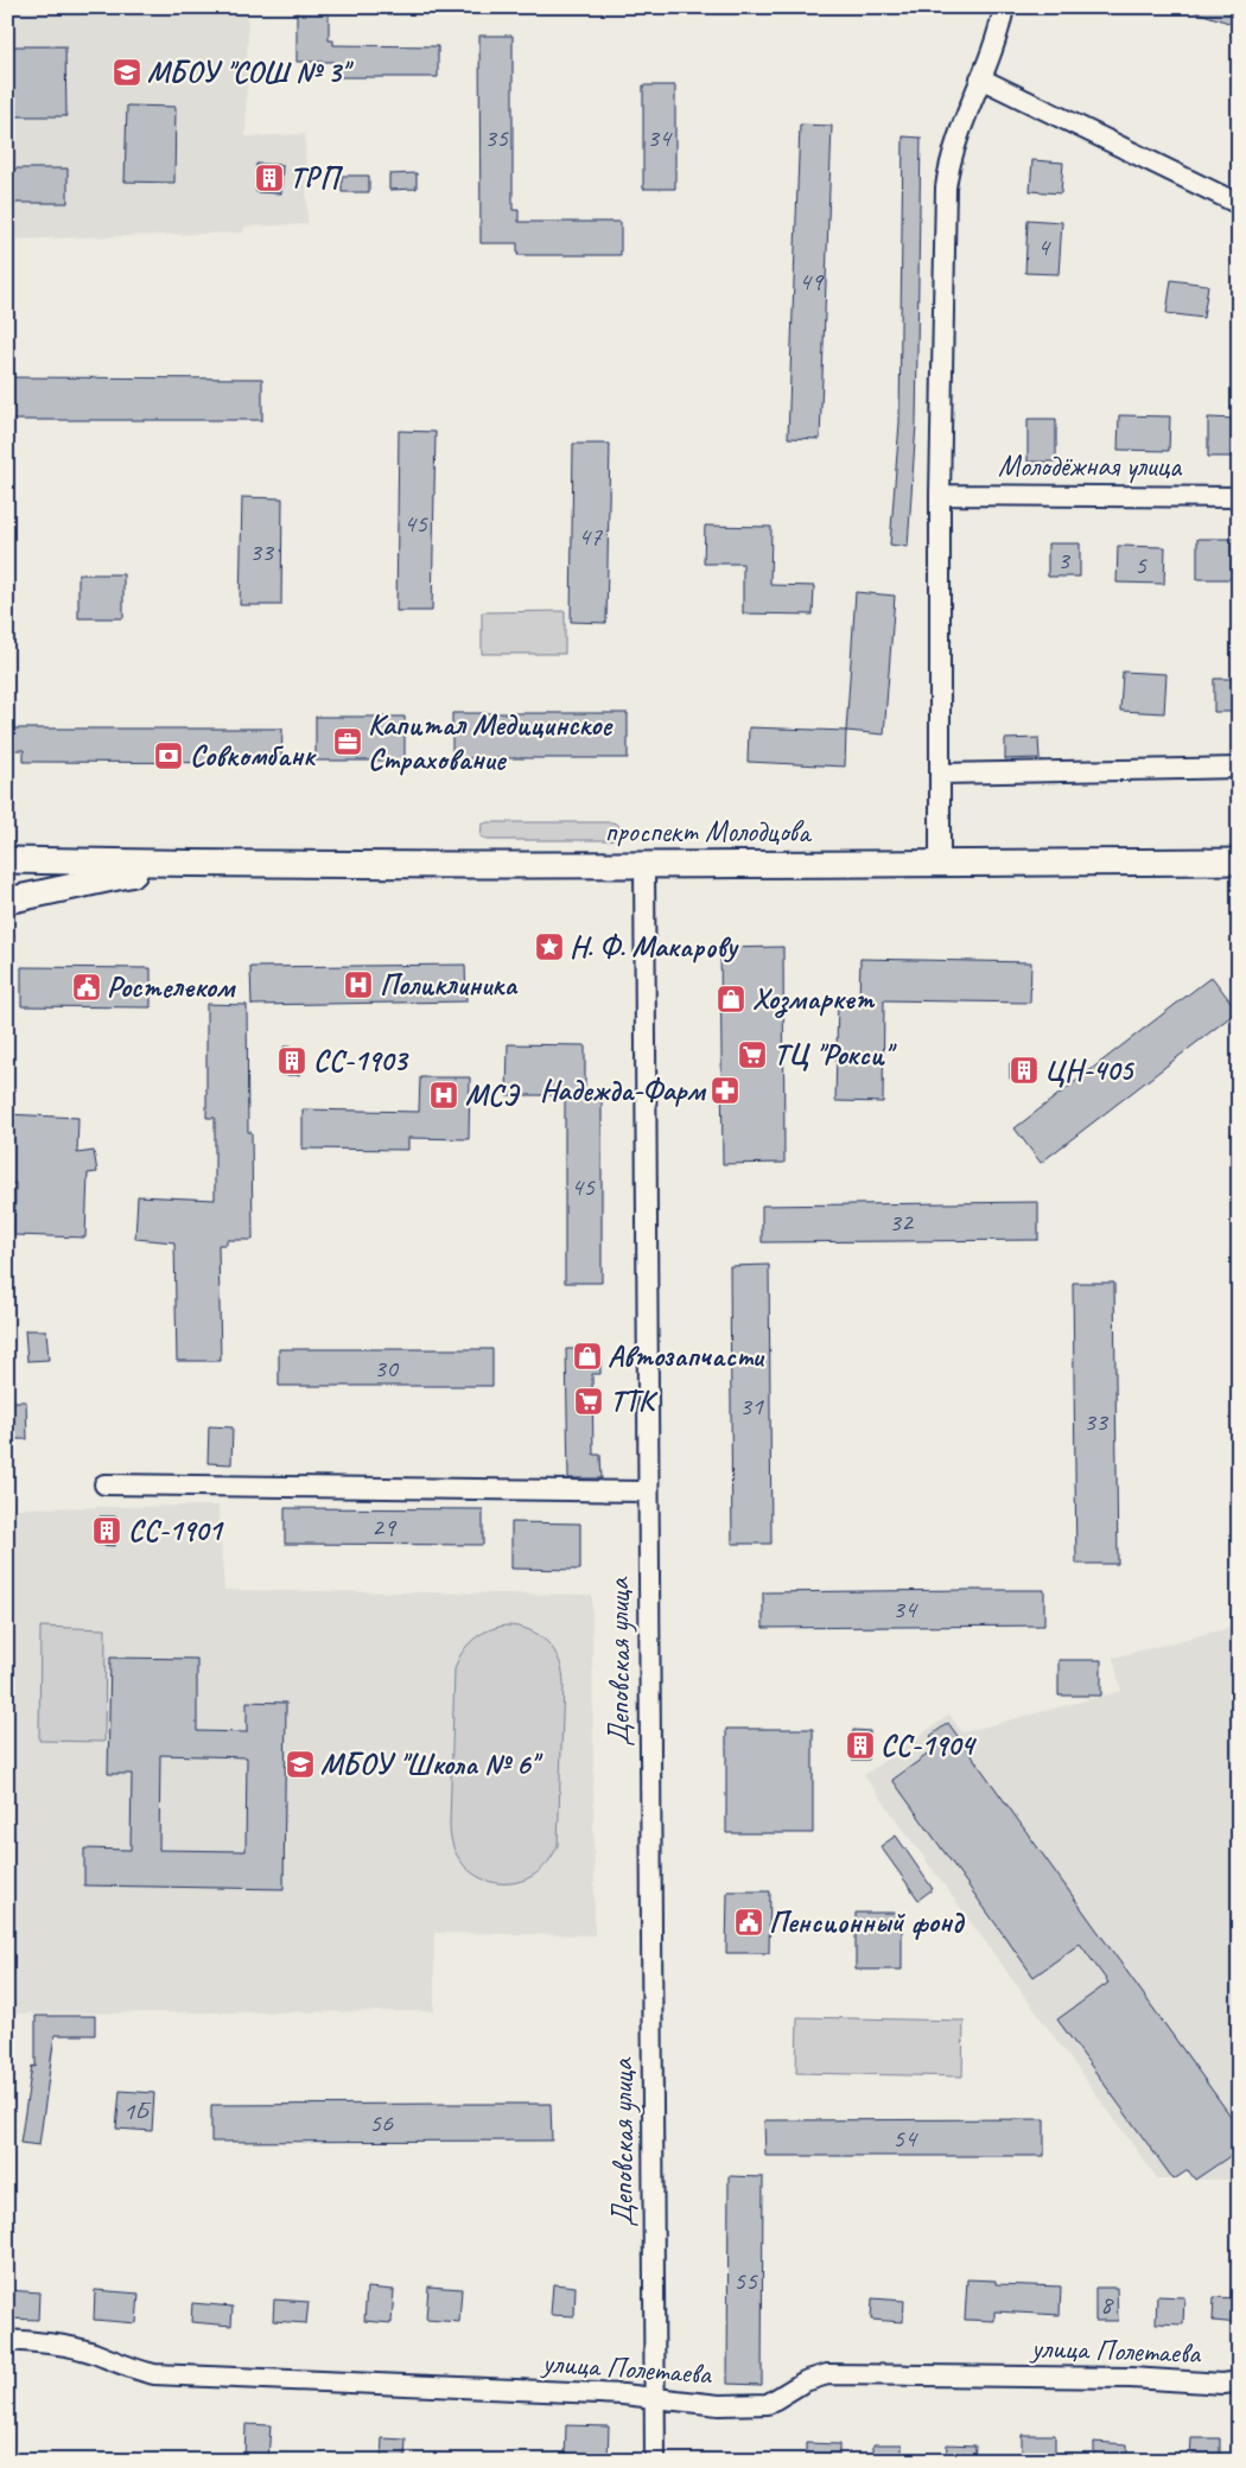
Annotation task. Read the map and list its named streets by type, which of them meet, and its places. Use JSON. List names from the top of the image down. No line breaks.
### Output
{"streets":{"main road":["проспект Молодцова"],"street":["Молодёжная улица","Деповская улица","улица Полетаева"]},"crossings":[["проспект Молодцова","Деповская улица"],["Деповская улица","улица Полетаева"]],"places":{"school or university":["МБОУ \"СОШ № 3\"","МБОУ \"Школа № 6\""],"building":["ТРП","СС-1903","ЦН-405","СС-1901","СС-1904"],"office":["Капитал Медицинское Страхование"],"bank":["Совкомбанк"],"place":["Н. Ф. Макарову"],"hospital":["Поликлиника","МСЭ"],"public building":["Ростелеком","Пенсионный фонд"],"shop":["Хозмаркет","Автозапчасти"],"supermarket":["ТЦ \"Рокси\"","ТТК"],"pharmacy":["Надежда-Фарм"]},"house_numbers":["35","34","4","49","45","47","33","3","5","45","32","30","31","33","29","34","1Б","56","54","55","8"]}
